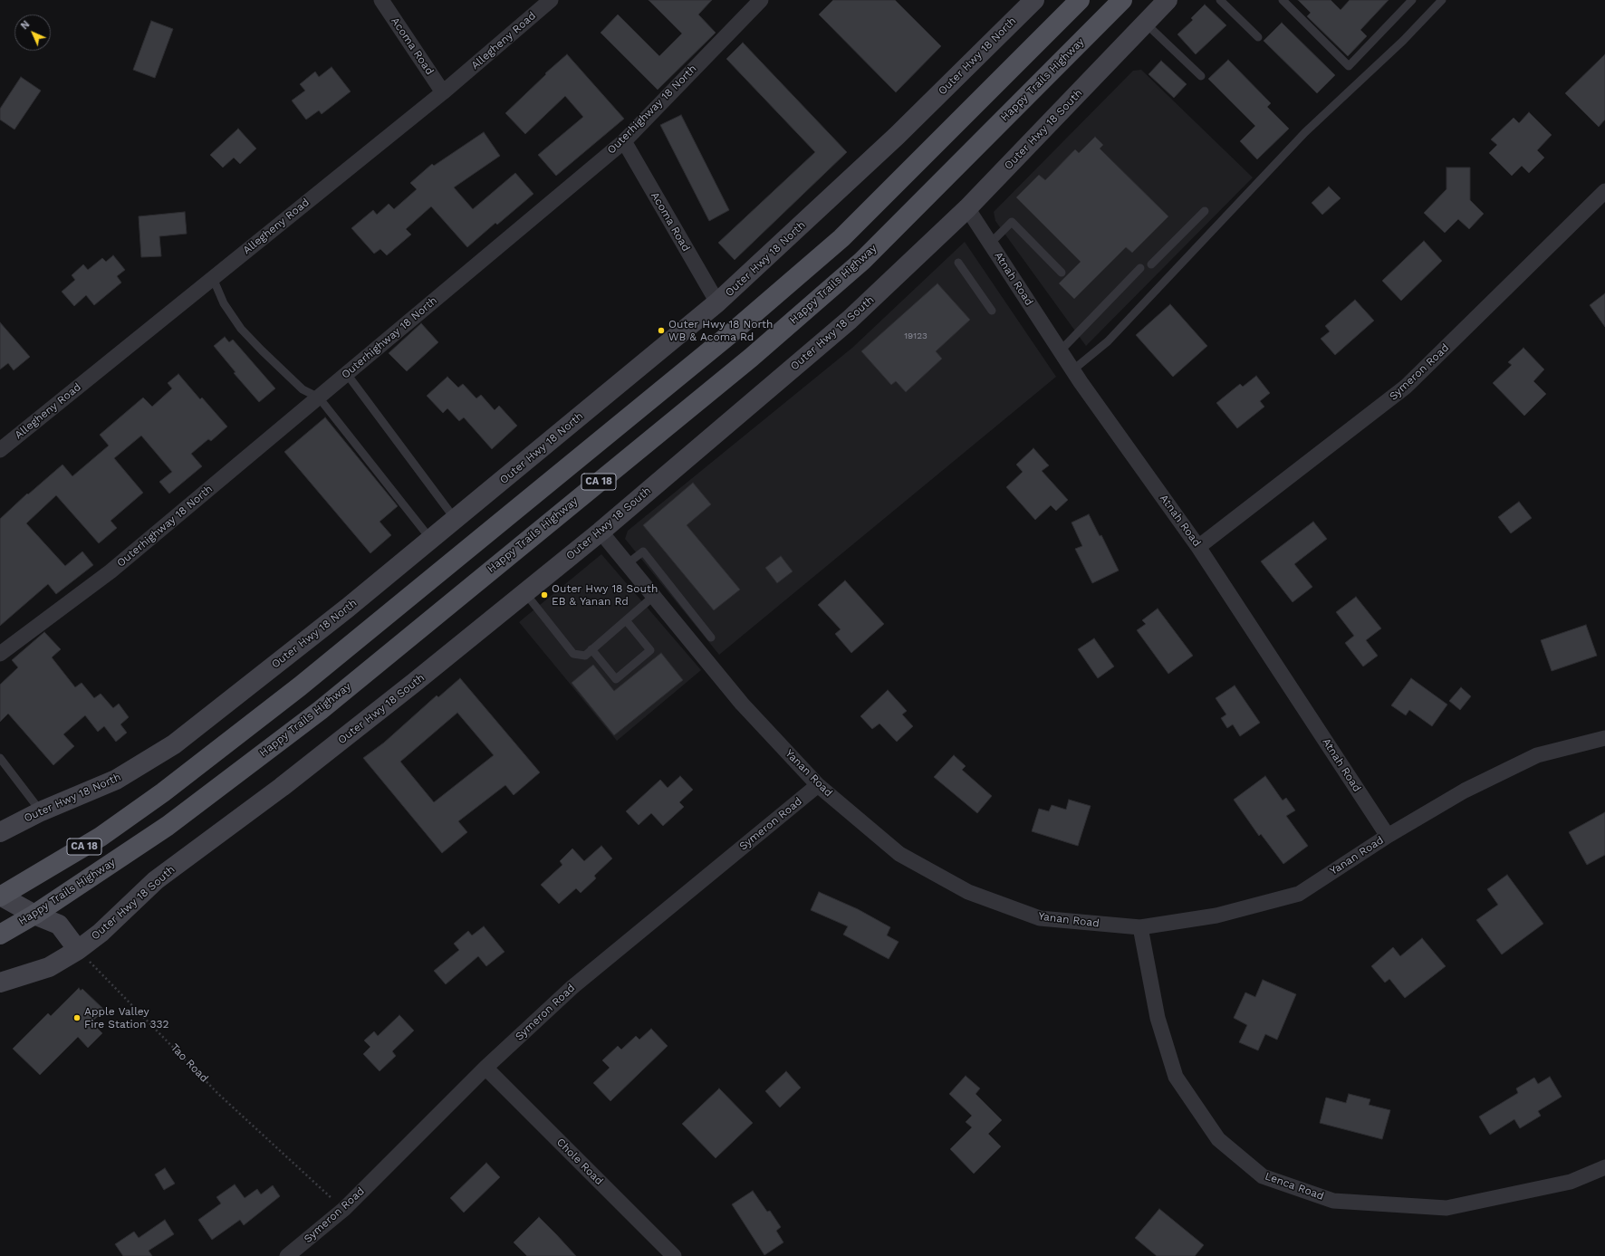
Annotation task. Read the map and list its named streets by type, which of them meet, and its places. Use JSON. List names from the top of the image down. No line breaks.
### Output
{"streets":{"main road":["Happy Trails Highway","CA 18"],"street":["Allegheny Road","Acoma Road","Outer Hwy 18 North","Outerhighway 18 North","Outer Hwy 18 South","Atnah Road","Symeron Road","Yanan Road","Chole Road","Lenca Road"],"path":["Tao Road"]},"crossings":[["Allegheny Road","Acoma Road"],["Acoma Road","Outer Hwy 18 North"],["Acoma Road","Outerhighway 18 North"],["Outer Hwy 18 South","Atnah Road"],["Outer Hwy 18 South","Yanan Road"],["Outer Hwy 18 South","Tao Road"],["Atnah Road","Symeron Road"],["Atnah Road","Yanan Road"],["Symeron Road","Yanan Road"],["Symeron Road","Tao Road"],["Symeron Road","Chole Road"],["Yanan Road","Lenca Road"]],"places":["Outer Hwy 18 North WB & Acoma Rd","Outer Hwy 18 South EB & Yanan Rd","Apple Valley Fire Station 332"],"house_numbers":["19123"],"north":"top left"}
